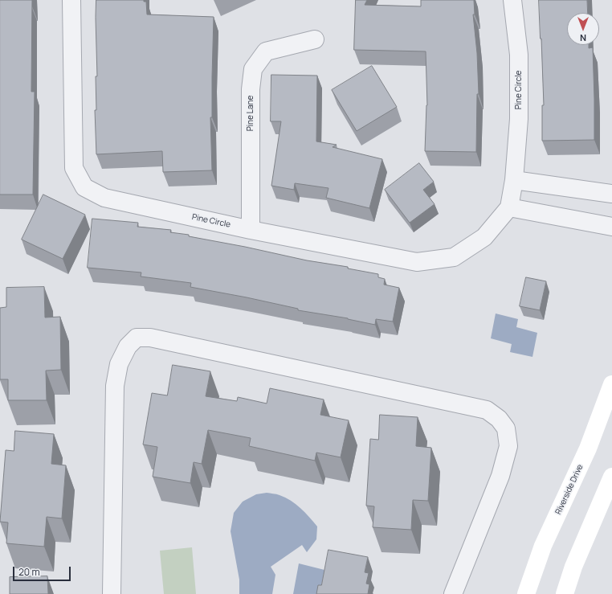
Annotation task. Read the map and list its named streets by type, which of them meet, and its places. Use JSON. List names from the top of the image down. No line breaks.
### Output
{"streets":{"street":["Pine Circle","Pine Lane","Riverside Drive"]},"crossings":[["Pine Circle","Pine Lane"]],"scale_bar":"20 m","north":"bottom"}
